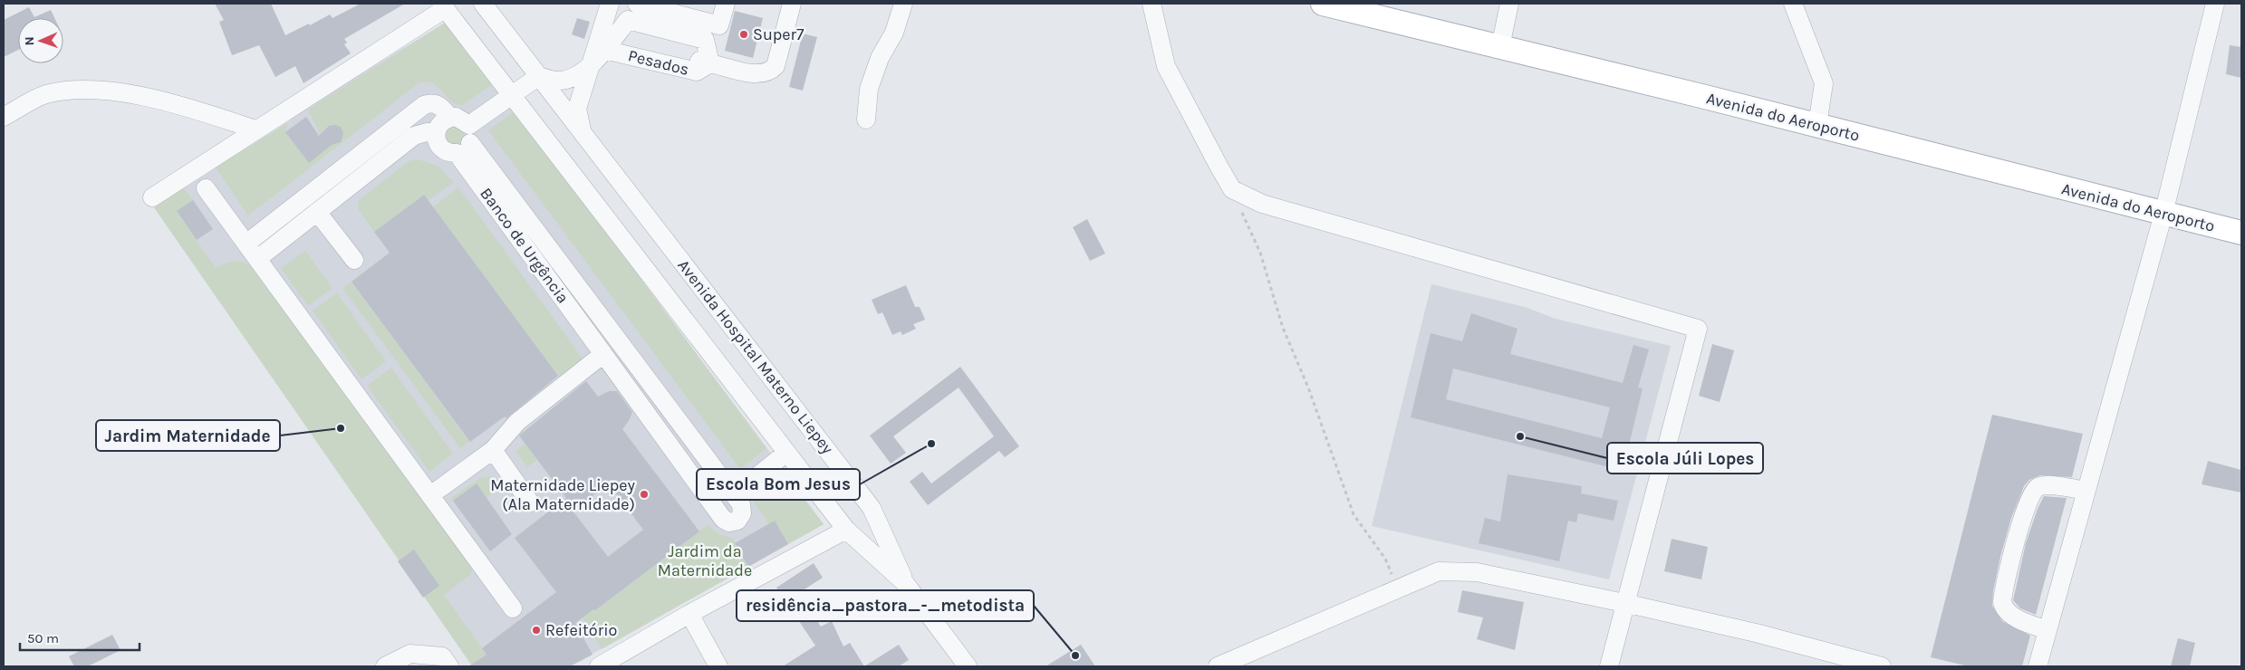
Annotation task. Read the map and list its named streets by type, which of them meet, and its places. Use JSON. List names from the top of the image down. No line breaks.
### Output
{"streets":{"main road":["Avenida do Aeroporto"],"street":["Pesados","Banco de Urgência","Avenida Hospital Materno Liepey"]},"parks":["Jardim da Maternidade"],"places":["Super7","Jardim Maternidade","Escola Júli Lopes","Escola Bom Jesus","Maternidade Liepey (Ala Maternidade)","Refeitório","residência_pastora_-_metodista"],"scale_bar":"50 m","north":"left"}
